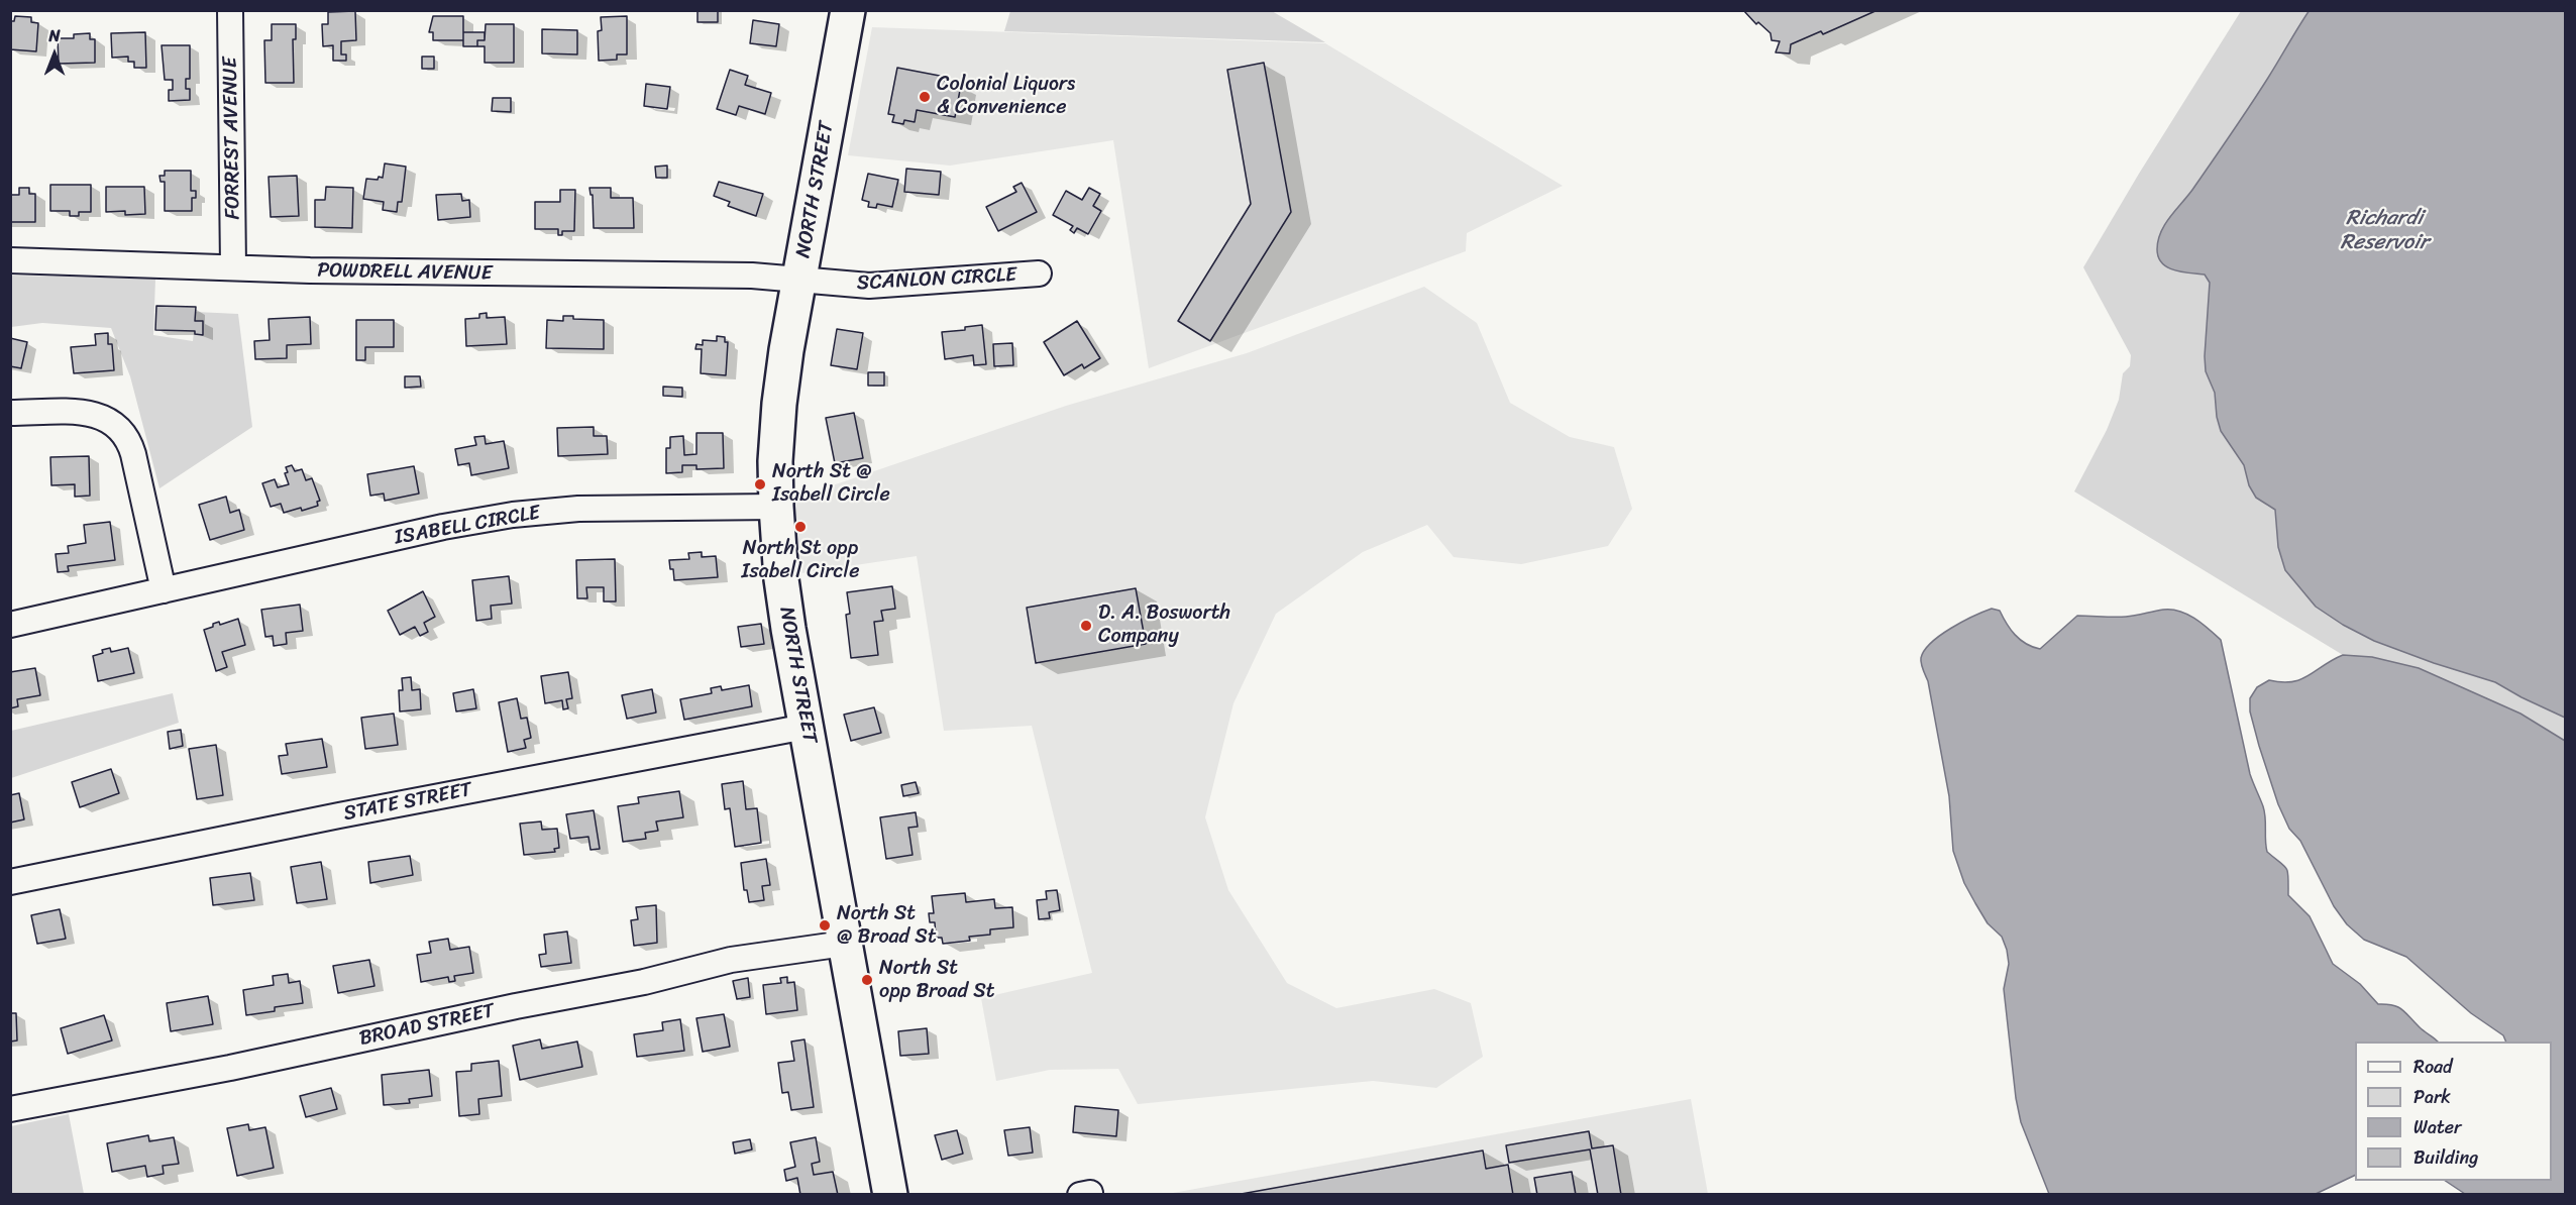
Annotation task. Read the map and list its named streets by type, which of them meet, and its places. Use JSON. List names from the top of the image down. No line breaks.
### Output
{"streets":{"main road":["NORTH STREET"],"street":["FORREST AVENUE","POWDRELL AVENUE","SCANLON CIRCLE","ISABELL CIRCLE","STATE STREET","BROAD STREET"]},"crossings":[["FORREST AVENUE","POWDRELL AVENUE"],["NORTH STREET","POWDRELL AVENUE"],["NORTH STREET","SCANLON CIRCLE"],["NORTH STREET","ISABELL CIRCLE"],["NORTH STREET","STATE STREET"],["NORTH STREET","BROAD STREET"],["POWDRELL AVENUE","SCANLON CIRCLE"]],"water":["Richardi Reservoir"],"places":["Colonial Liquors & Convenience","North St @ Isabell Circle","North St opp Isabell Circle","D. A. Bosworth Company","North St @ Broad St","North St opp Broad St"],"legend":["Road","Park","Water","Building"],"north":"top"}
